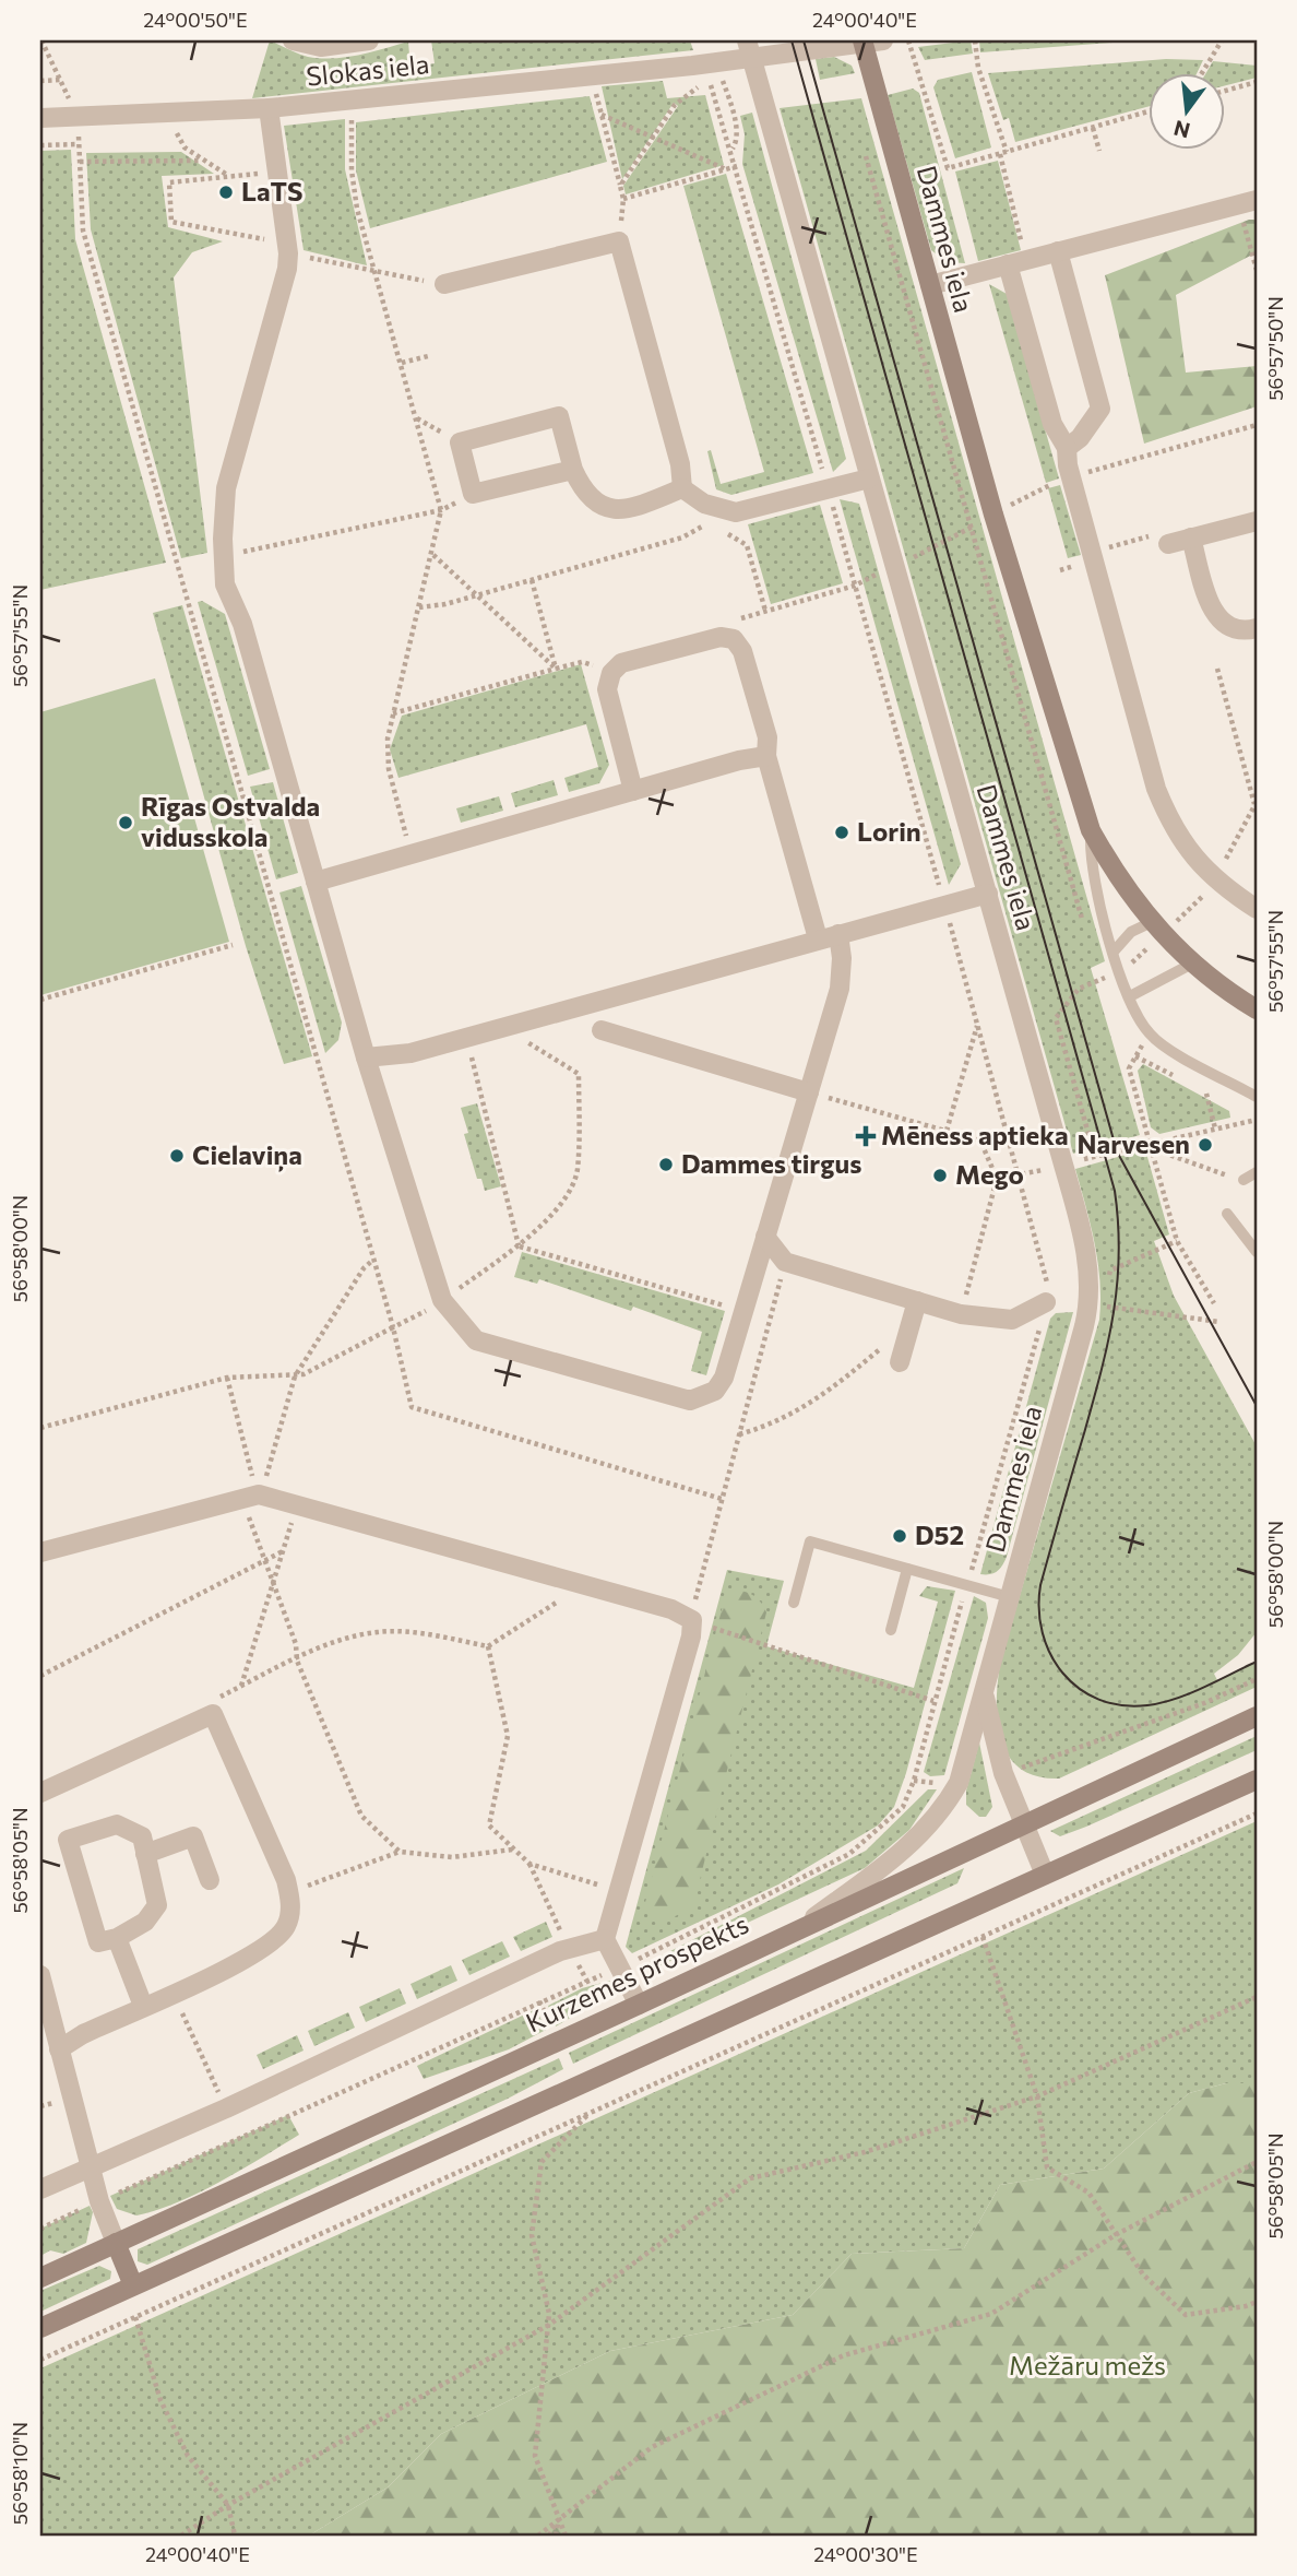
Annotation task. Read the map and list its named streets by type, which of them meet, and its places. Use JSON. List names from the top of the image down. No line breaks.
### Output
{"streets":{"main road":["Dammes iela","Kurzemes prospekts"],"street":["Slokas iela"]},"crossings":[["Slokas iela","Dammes iela"],["Dammes iela","Kurzemes prospekts"]],"parks":["Mežāru mežs"],"places":{"other":["LaTS","Rīgas Ostvalda vidusskola","Lorin","Narvesen","Cielaviņa","Dammes tirgus","Mego","D52"],"health":["Mēness aptieka"]},"north":"bottom","coordinates":["24°00'50\"E","24°00'40\"E","56°57'50\"N","56°57'55\"N","56°58'00\"N","56°58'05\"N","56°58'10\"N","24°00'30\"E"]}
